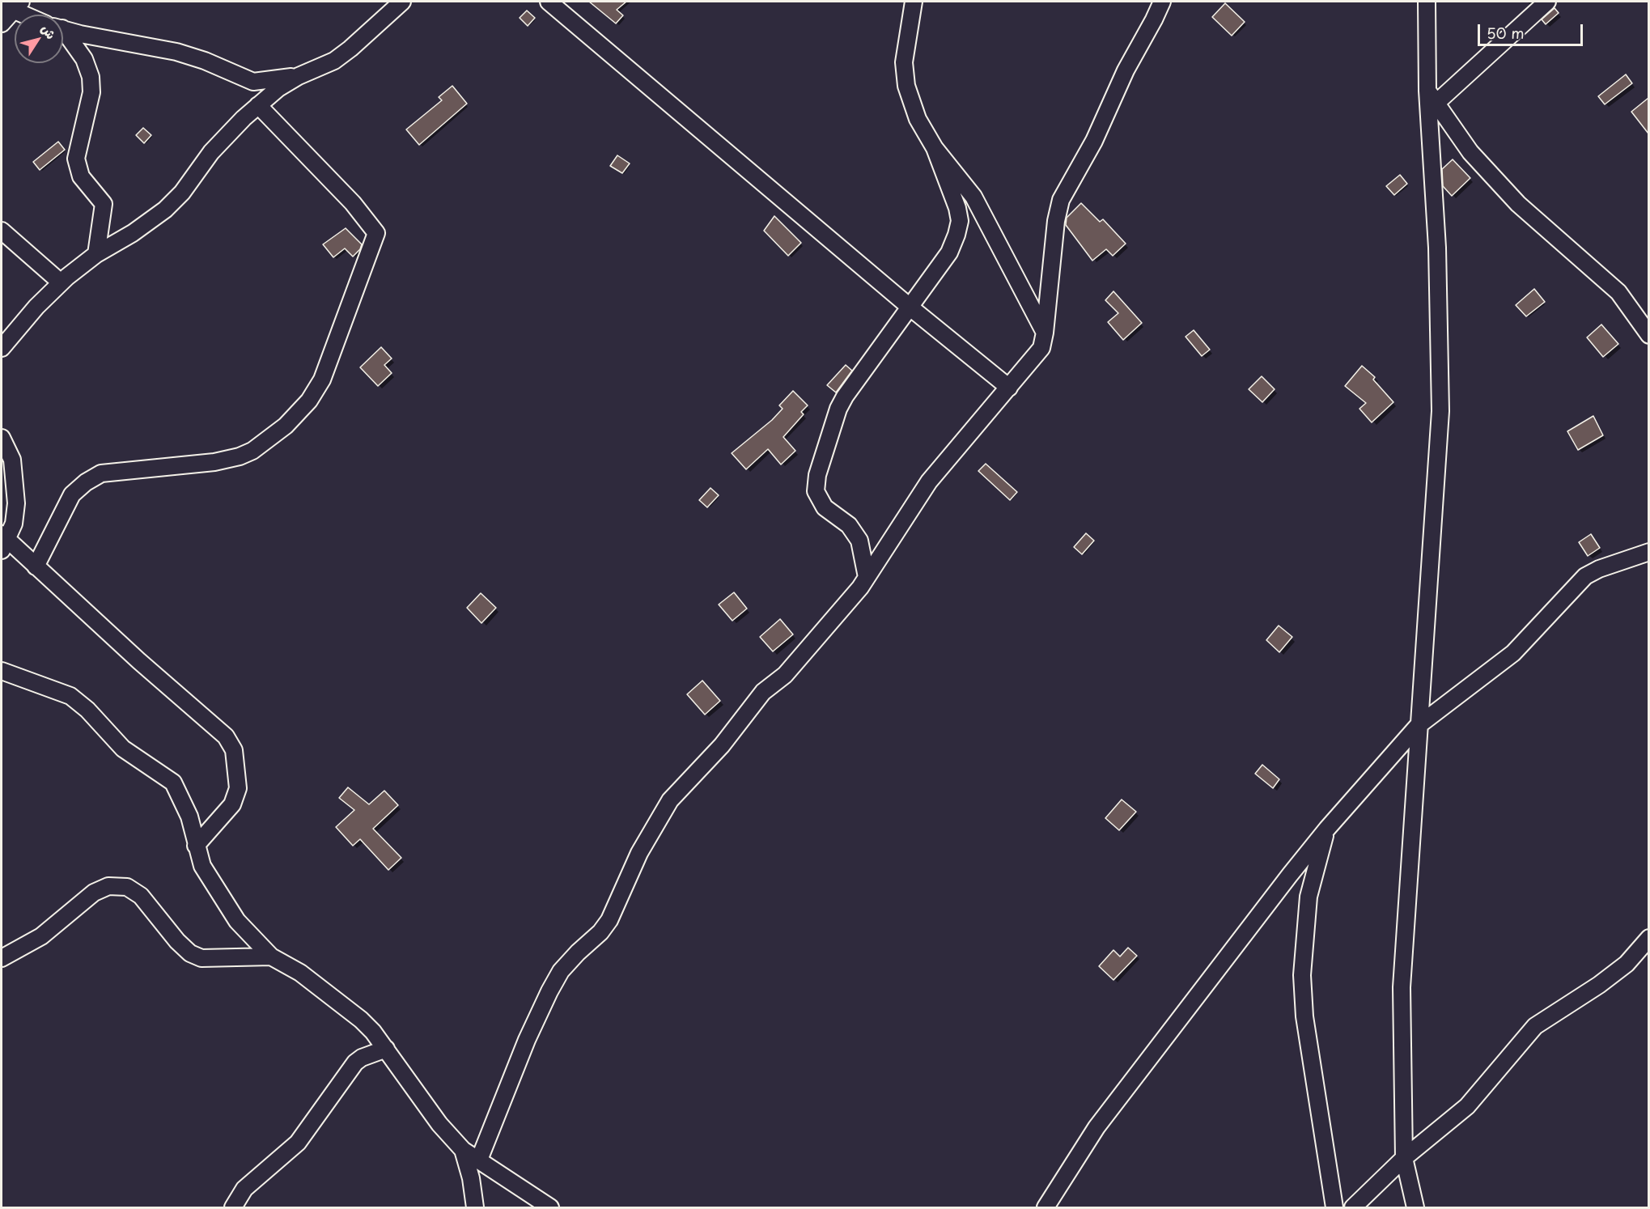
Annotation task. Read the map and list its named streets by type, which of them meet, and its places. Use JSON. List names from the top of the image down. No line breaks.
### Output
{"scale_bar":"50 m","north":"top right"}
